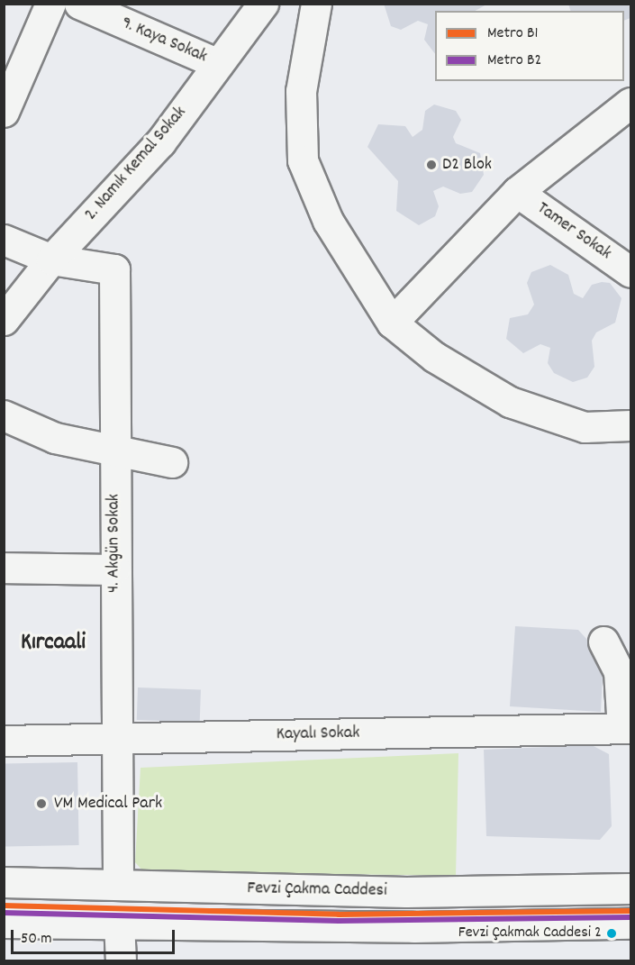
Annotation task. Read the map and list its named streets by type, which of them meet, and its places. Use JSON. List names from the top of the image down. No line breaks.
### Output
{"streets":{"street":["9. Kaya Sokak","2. Namık Kemal Sokak","Tamer Sokak","4. Akgün Sokak","Kayalı Sokak","Fevzi Çakma Caddesi"]},"crossings":[["9. Kaya Sokak","2. Namık Kemal Sokak"],["2. Namık Kemal Sokak","4. Akgün Sokak"],["4. Akgün Sokak","Kayalı Sokak"],["4. Akgün Sokak","Fevzi Çakma Caddesi"]],"districts":["Kırcaali"],"places":["D2 Blok","VM Medical Park","Fevzi Çakmak Caddesi 2"],"lines":["metro line B1","metro line B2"],"legend":["Metro B1","Metro B2"],"scale_bar":"50 m"}
